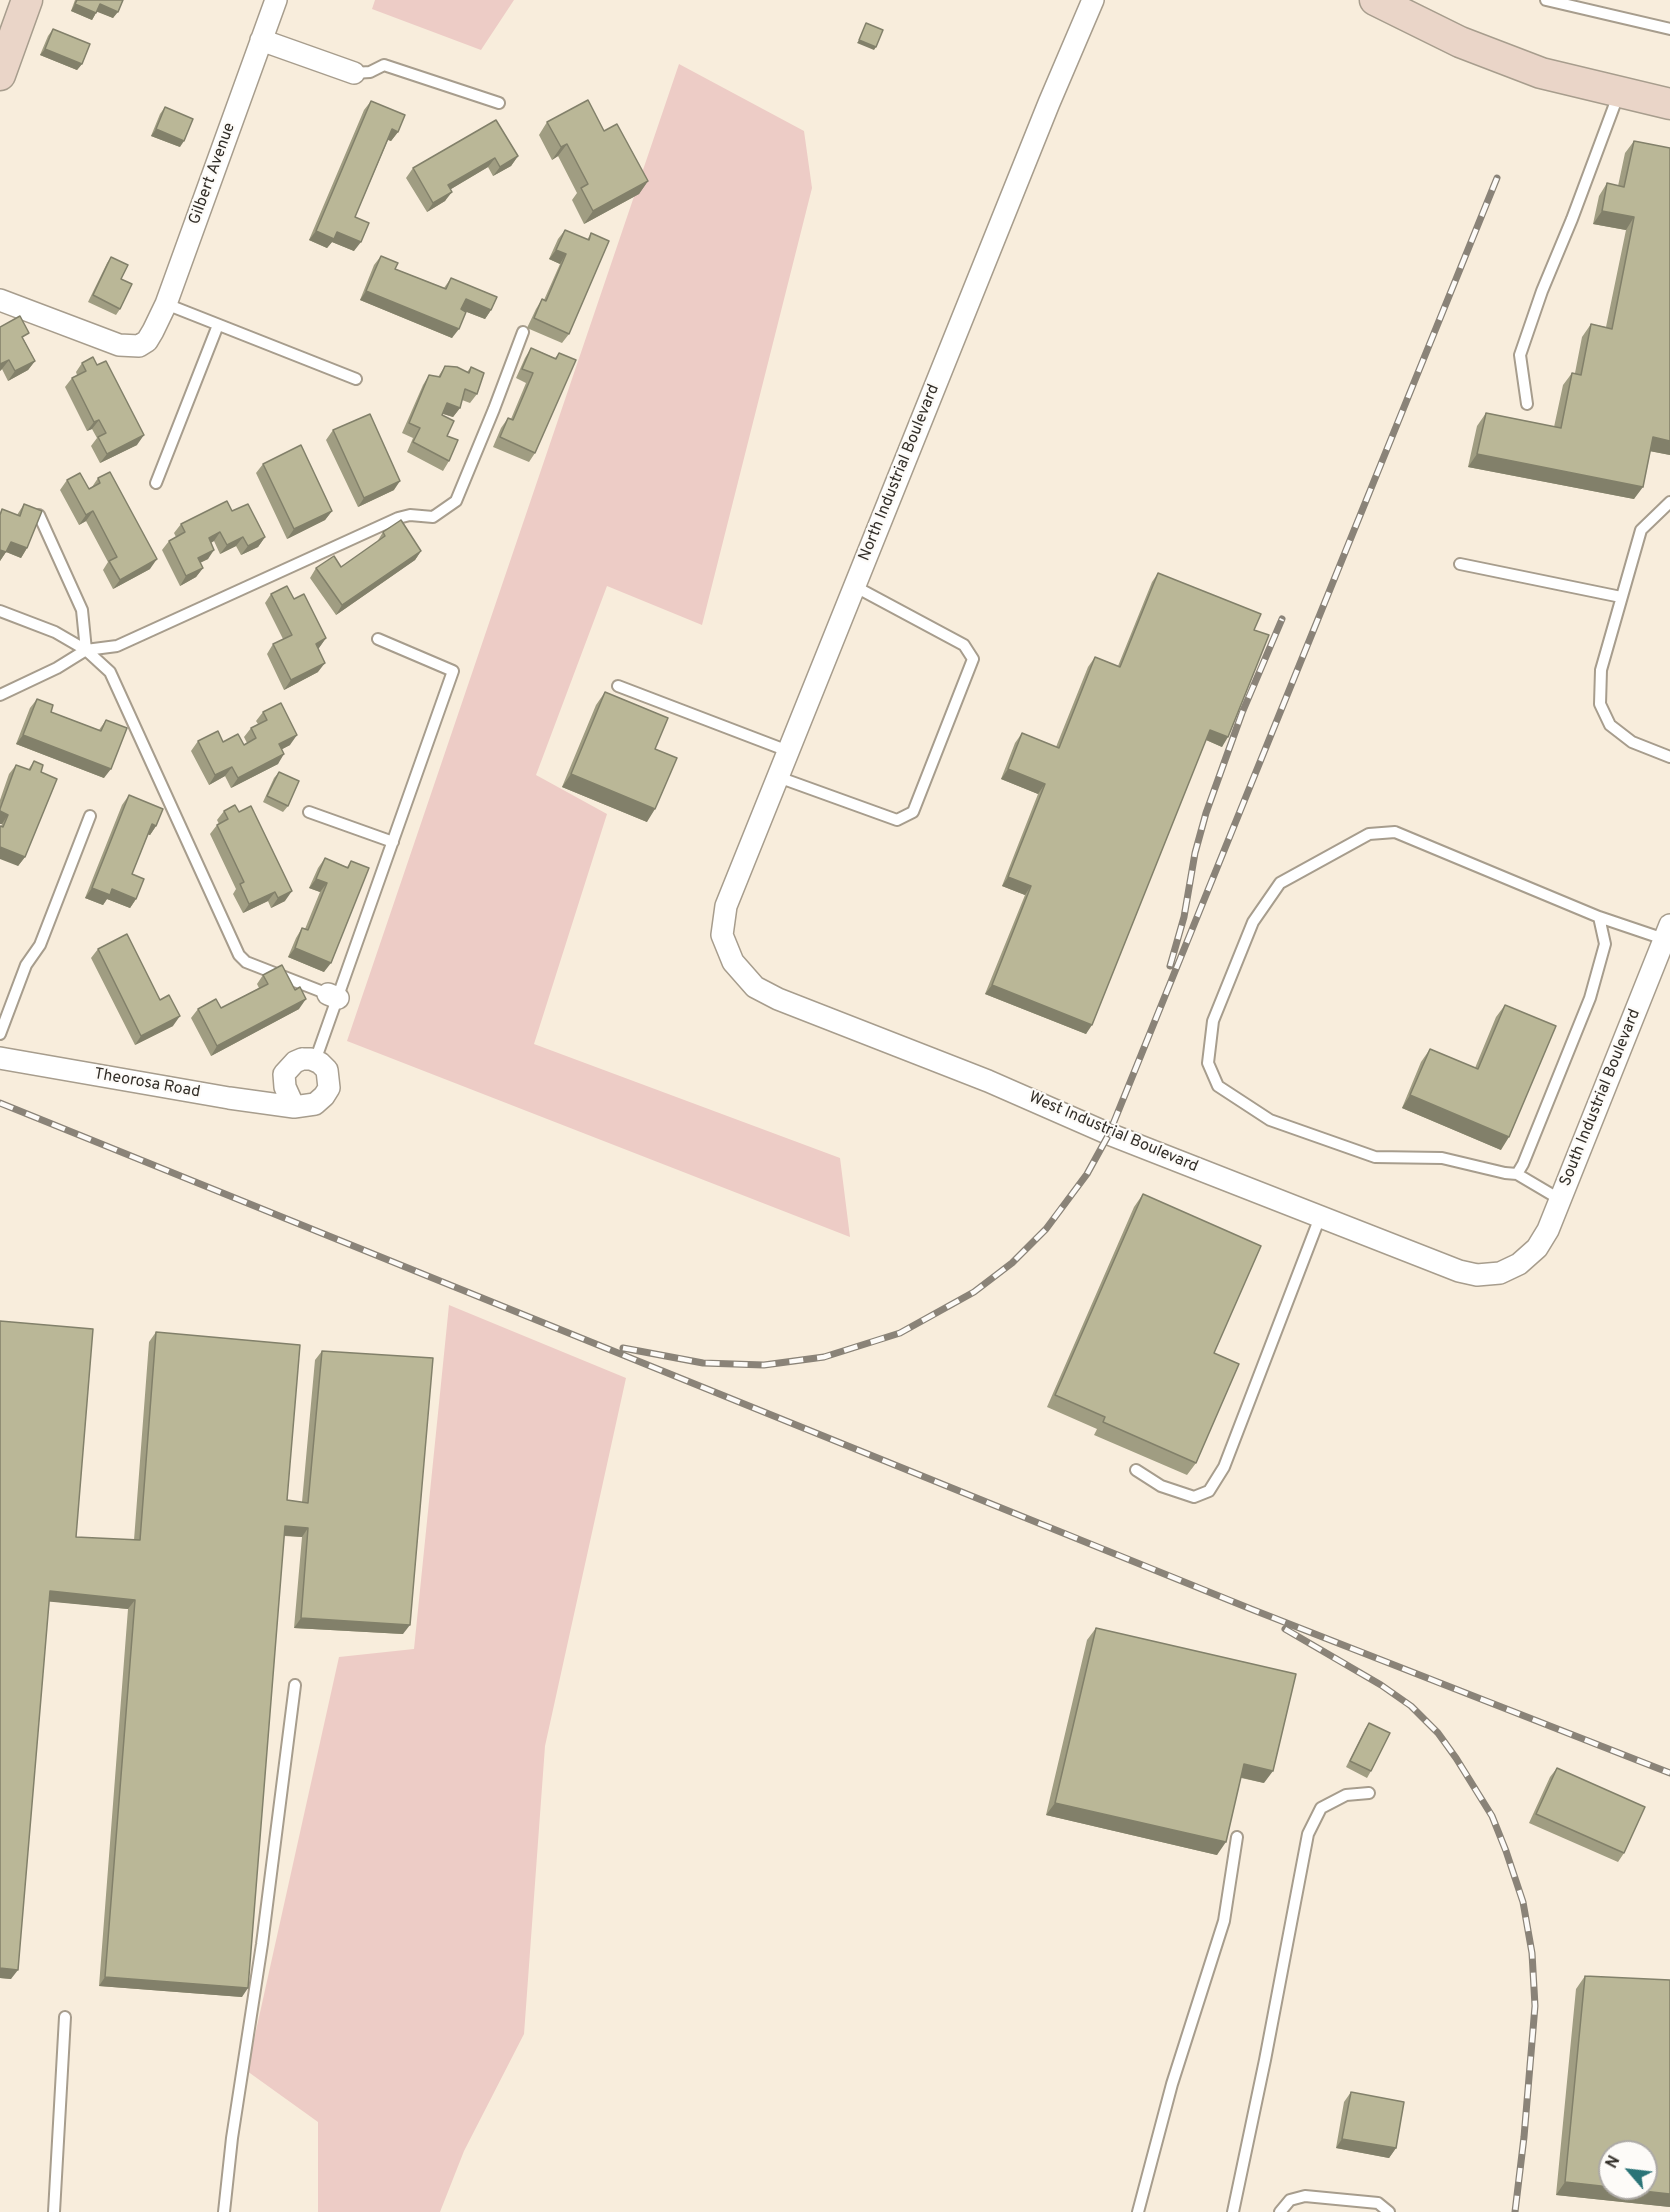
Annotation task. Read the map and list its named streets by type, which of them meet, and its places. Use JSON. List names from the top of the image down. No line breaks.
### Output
{"streets":{"street":["Gilbert Avenue","North Industrial Boulevard","Theorosa Road","South Industrial Boulevard","West Industrial Boulevard"]},"crossings":[["North Industrial Boulevard","West Industrial Boulevard"],["South Industrial Boulevard","West Industrial Boulevard"]],"north":"top left"}
